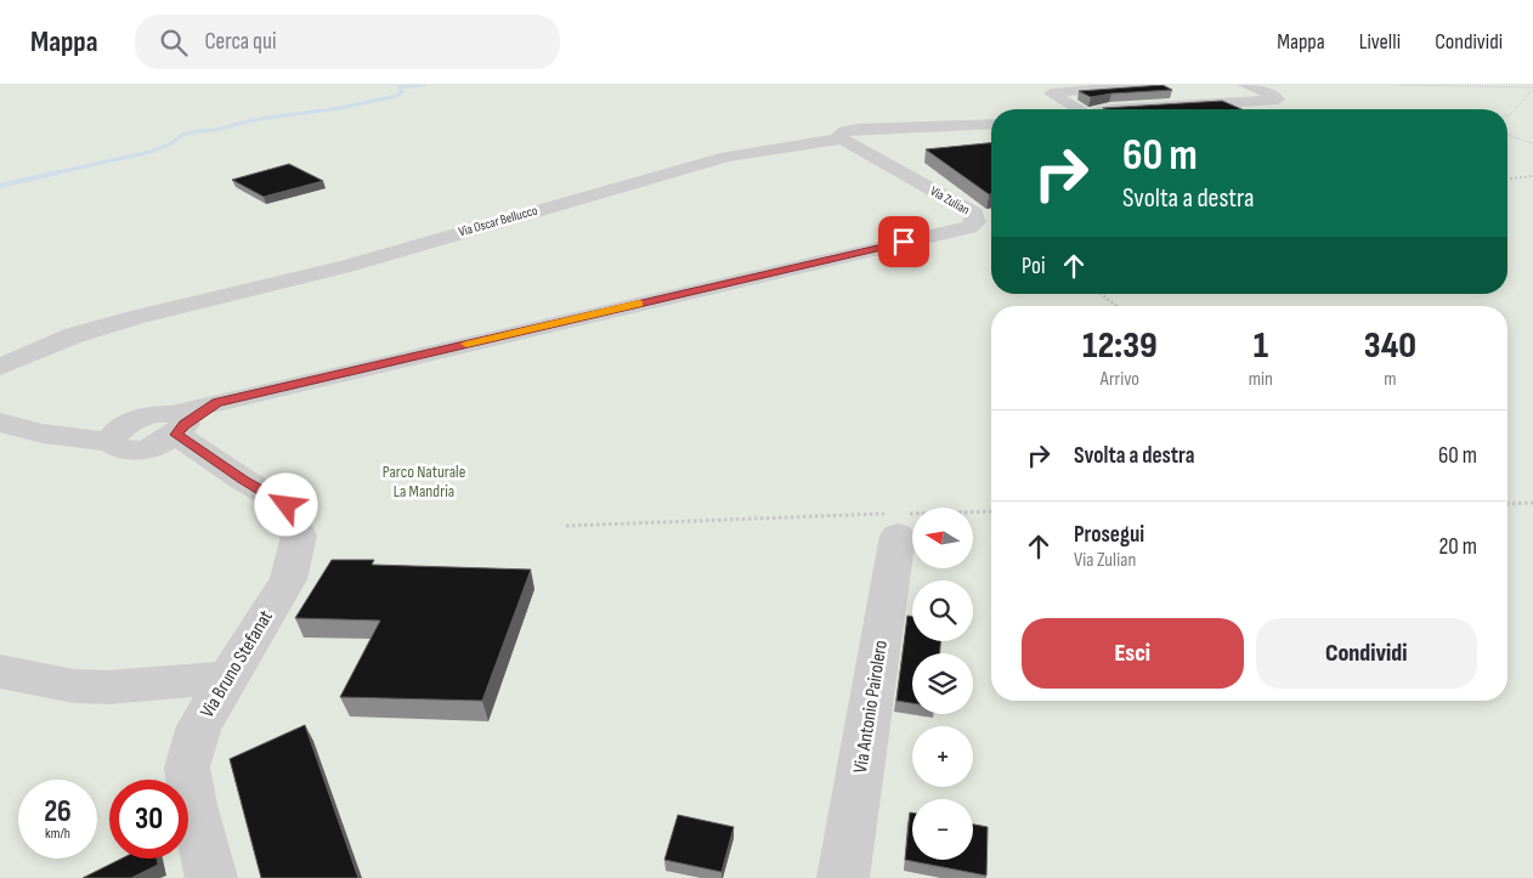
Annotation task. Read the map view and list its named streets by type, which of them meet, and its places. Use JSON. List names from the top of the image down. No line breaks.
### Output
{"streets":{"street":["Via Zulian","Via Oscar Bellucco","Via Bruno Stefanat","Via Antonio Pairolero"]},"crossings":[["Via Zulian","Via Oscar Bellucco"],["Via Zulian","Via Bruno Stefanat"]],"parks":["Parco Naturale La Mandria"],"north":"left","page":{"header":"Mappa","search":"Cerca qui","nav":["Mappa","Livelli","Condividi"],"turn":["60 m","Svolta a destra"],"then":"Poi","eta":["12:39","Arrivo","1","min","340","m"],"list":[{"name":"Svolta a destra","value":"60 m"},{"name":"Prosegui","note":"Via Zulian","value":"20 m"}],"map_buttons":["+","−"],"buttons":["Esci","Condividi"],"speed":"26 km/h","limit":"30"}}
